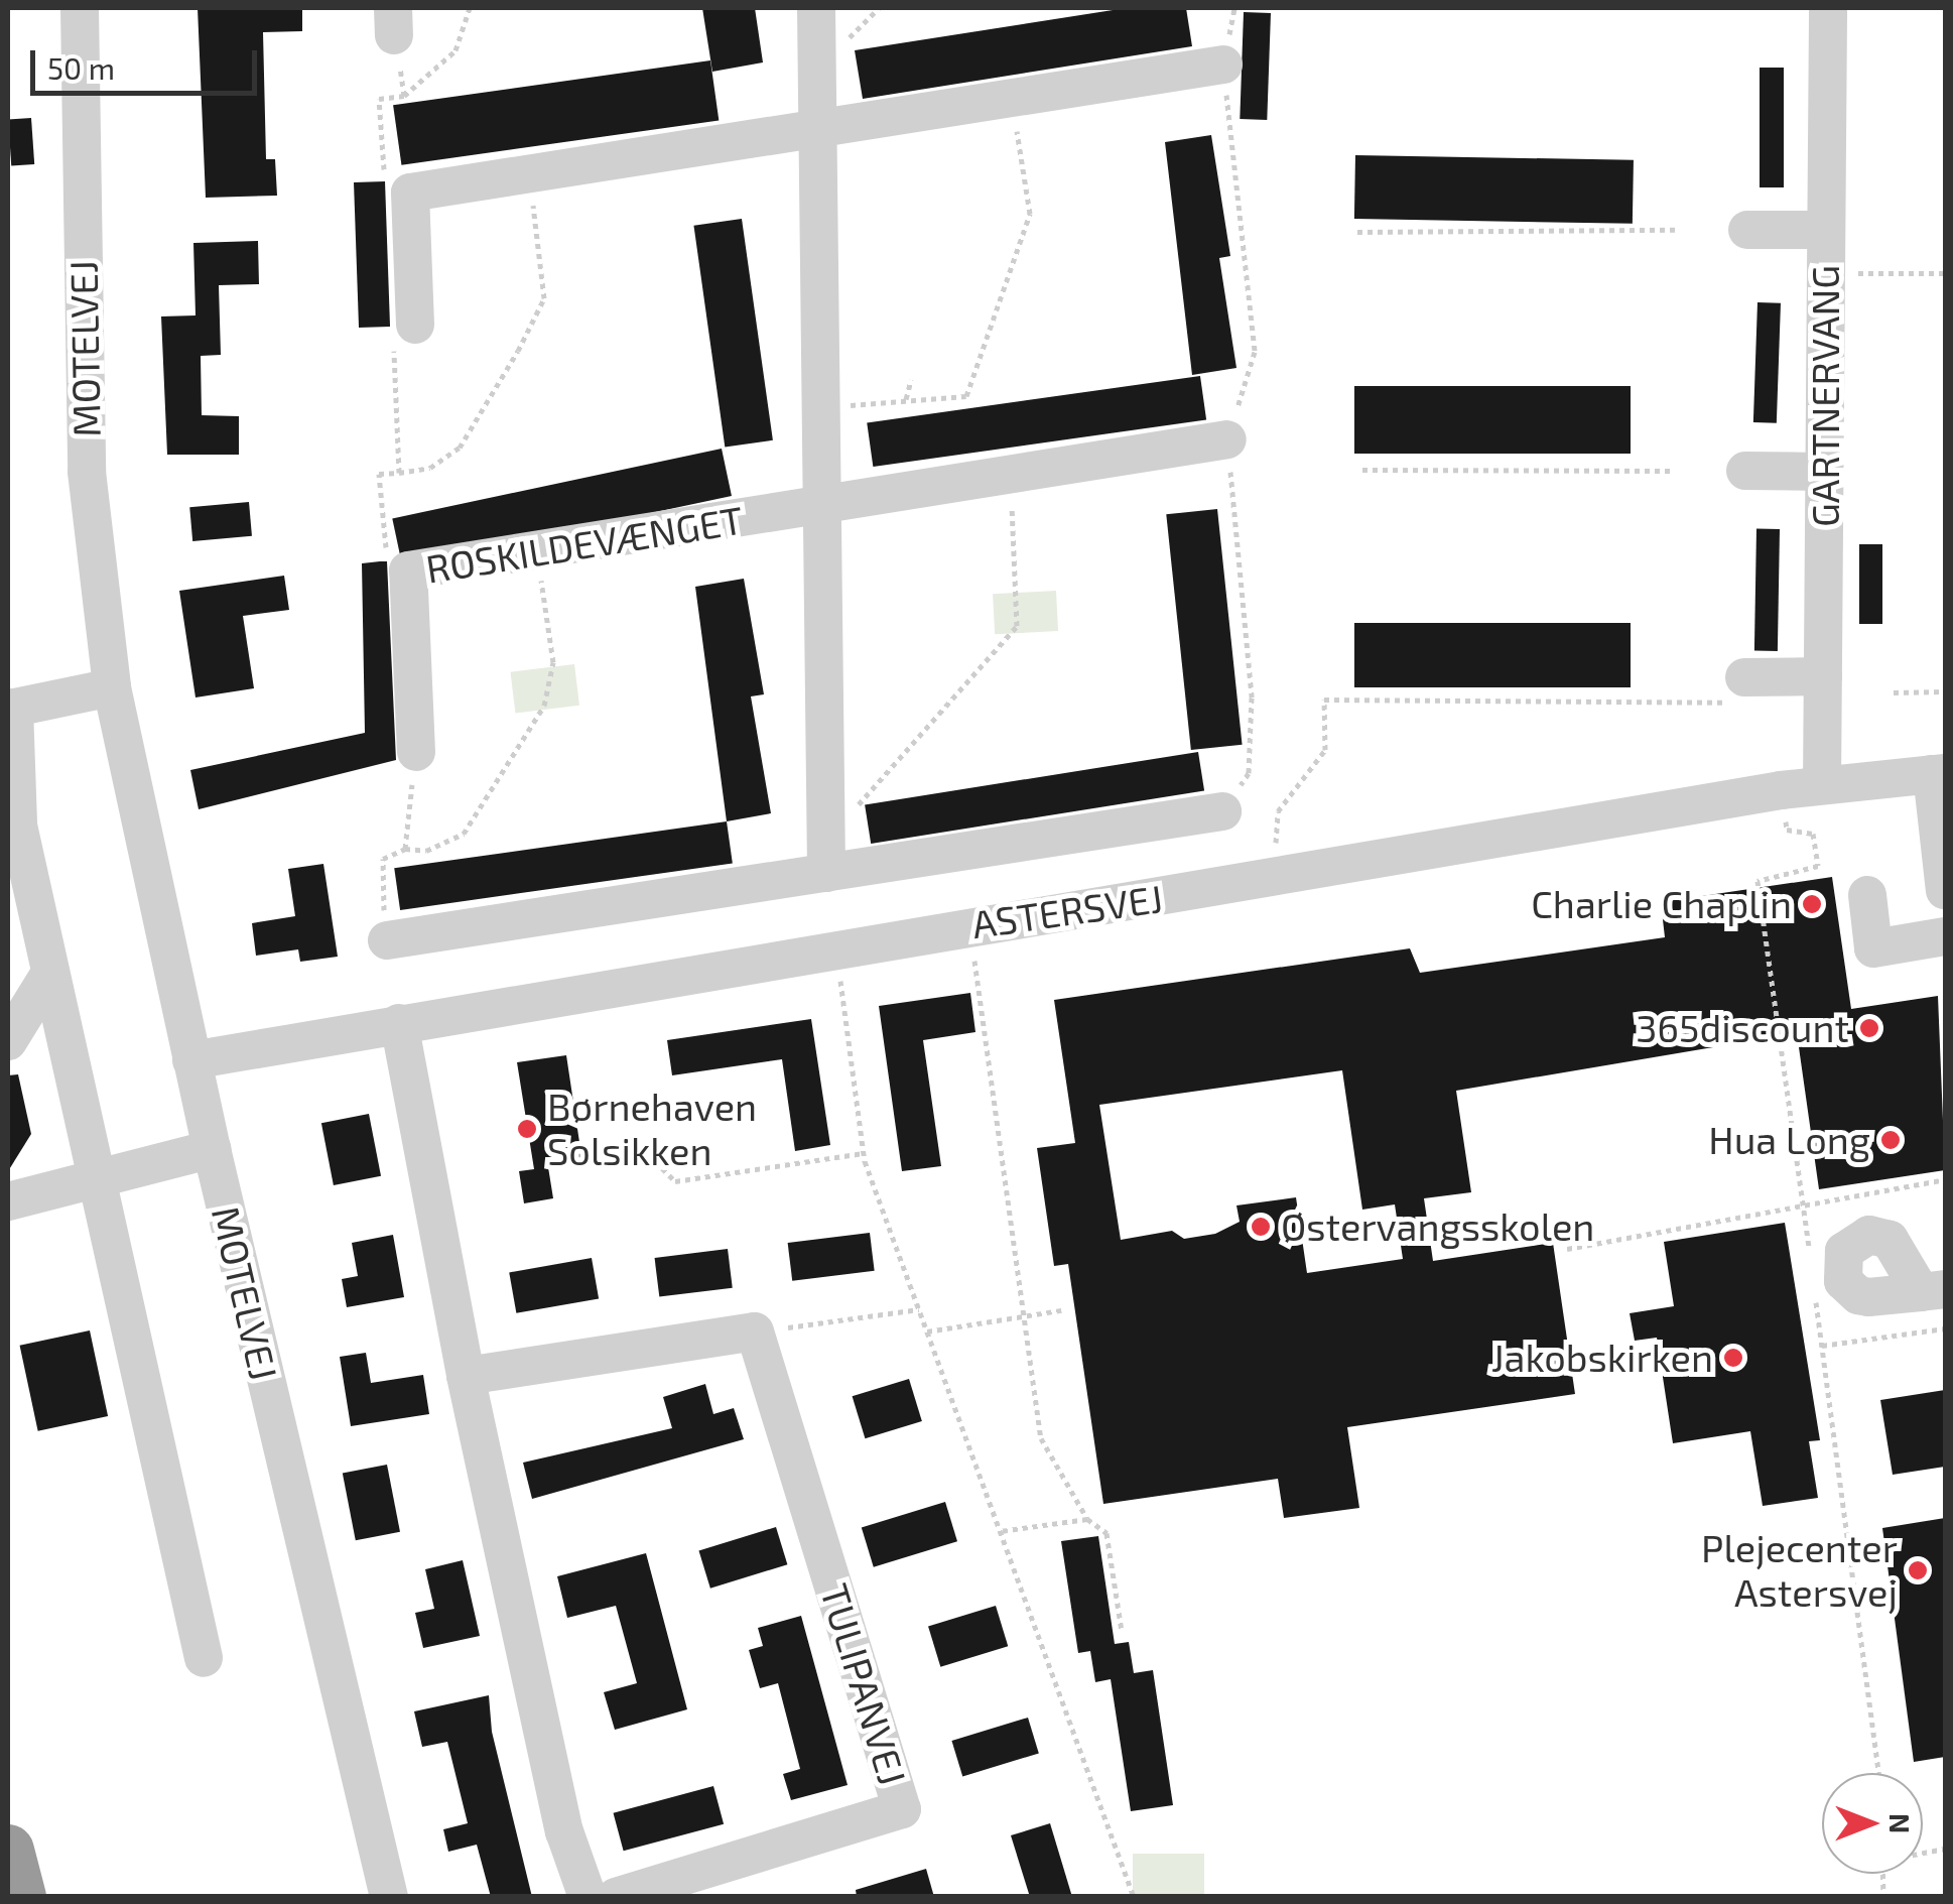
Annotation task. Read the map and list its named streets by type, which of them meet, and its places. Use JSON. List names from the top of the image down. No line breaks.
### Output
{"streets":{"street":["MOTELVEJ","GARTNERVANG","ROSKILDEVÆNGET","ASTERSVEJ","TULIPANVEJ"]},"crossings":[["MOTELVEJ","ASTERSVEJ"],["GARTNERVANG","ASTERSVEJ"]],"places":["Charlie Chaplin","365discount","Børnehaven Solsikken","Hua Long","Østervangsskolen","Jakobskirken","Plejecenter Astersvej"],"scale_bar":"50 m","north":"right"}
